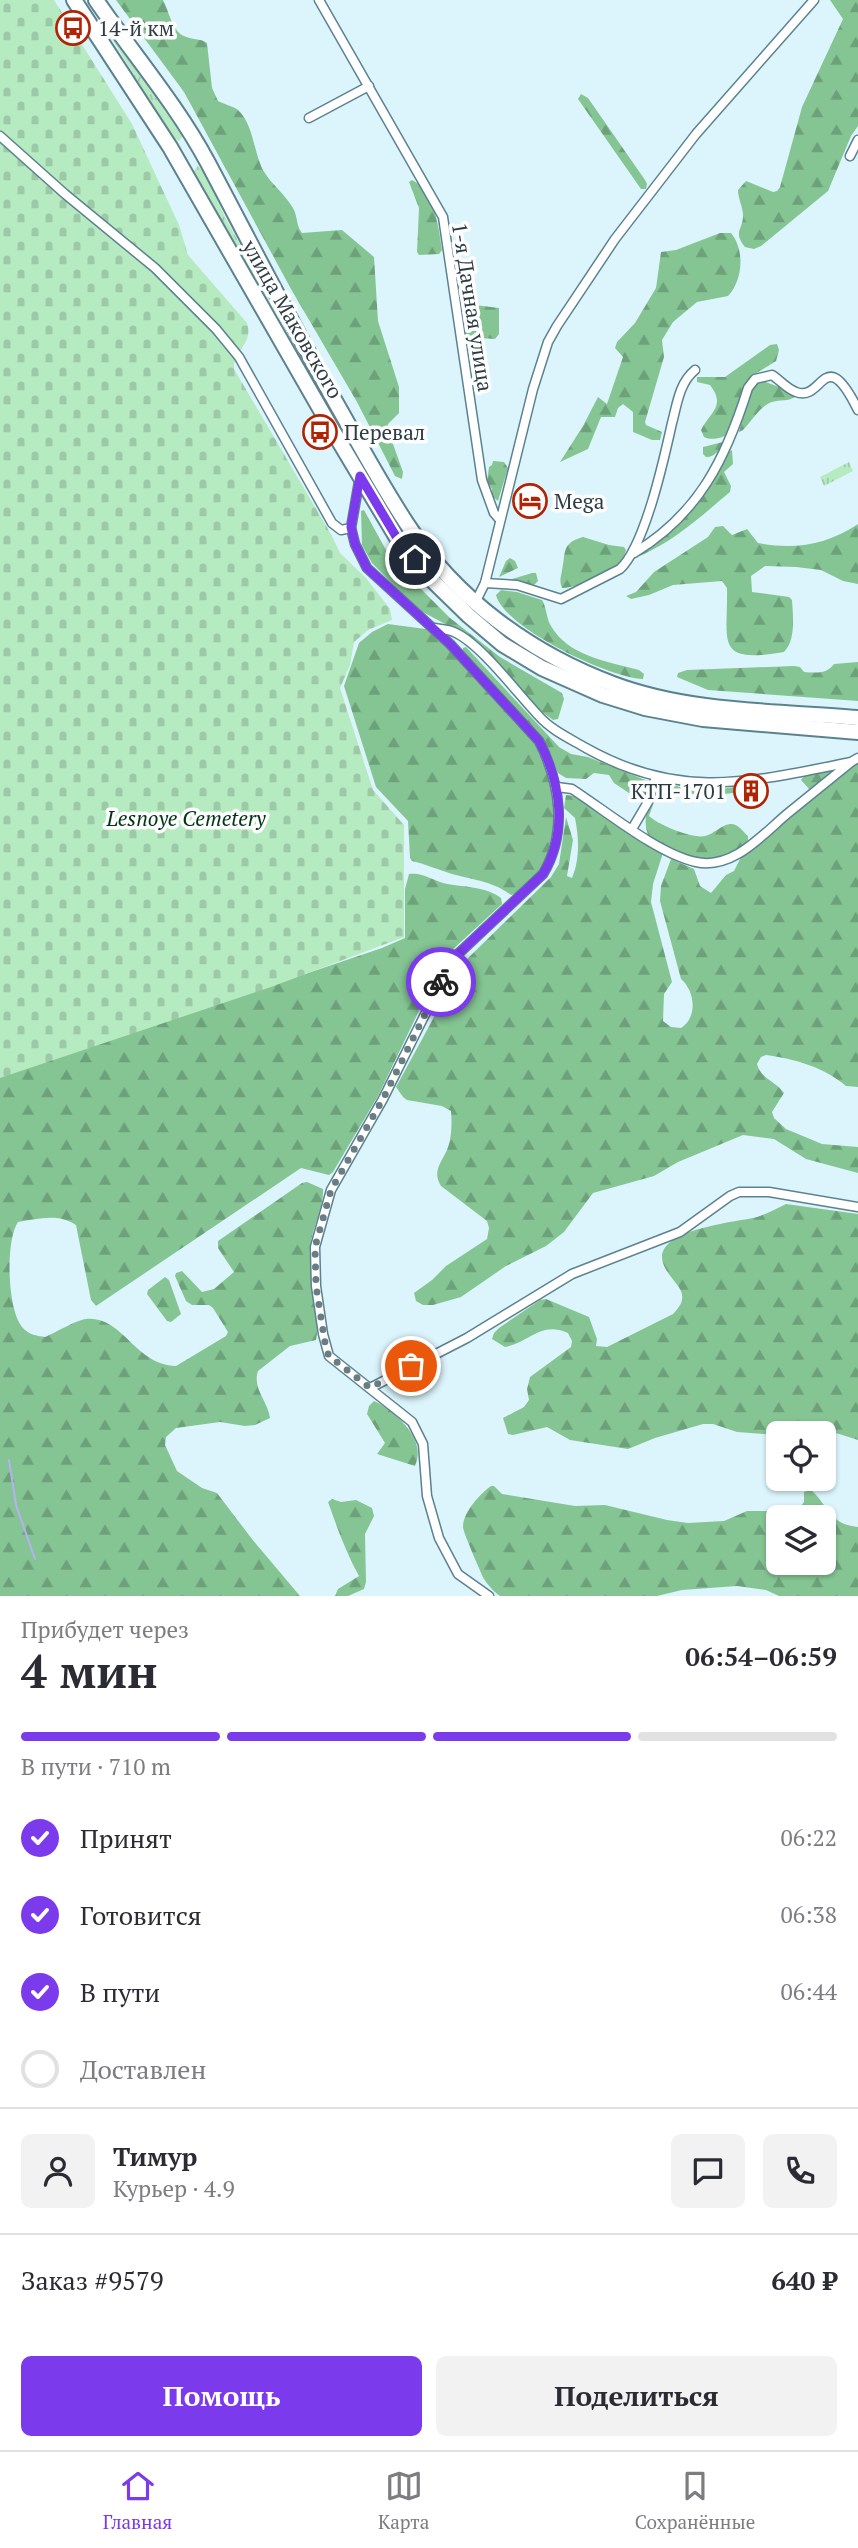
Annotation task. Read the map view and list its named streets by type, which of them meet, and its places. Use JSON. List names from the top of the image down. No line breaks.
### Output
{"streets":{"highway":["улица Маковского"],"street":["1-я Дачная улица"]},"parks":["Lesnoye Cemetery"],"places":{"bus stop":["14-й км","Перевал"],"hotel":["Mega"],"building":["КТП-1701"]},"page":{"heading":["4 мин","Прибудет через","06:54–06:59"],"panel":["Тимур","Курьер · 4.9","Заказ #9579","640 ₽"],"bar":"В пути · 710 m","list":[["Принят","06:22"],["Готовится","06:38"],["В пути","06:44"],"Доставлен"],"buttons":["Помощь","Поделиться"],"tabs":["Главная","Карта","Сохранённые"]}}
